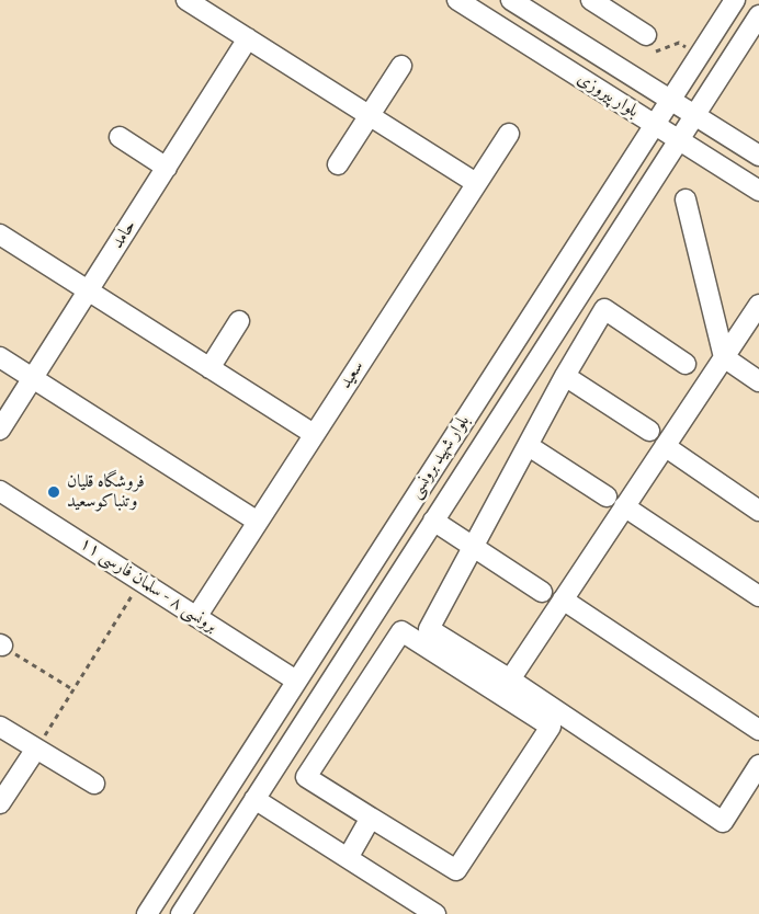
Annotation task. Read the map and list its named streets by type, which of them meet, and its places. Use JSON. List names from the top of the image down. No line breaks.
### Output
{"streets":{"street":["بلوار پیروزی","حامد","سعید","بلوار شهید برونسی","برونسی ۸ - سلمان فارسی ۱۱"]},"crossings":[["بلوار پیروزی","بلوار شهید برونسی"],["سعید","برونسی ۸ - سلمان فارسی ۱۱"],["بلوار شهید برونسی","برونسی ۸ - سلمان فارسی ۱۱"]],"places":["فروشگاه قلیان وتنباکوسعید"]}
